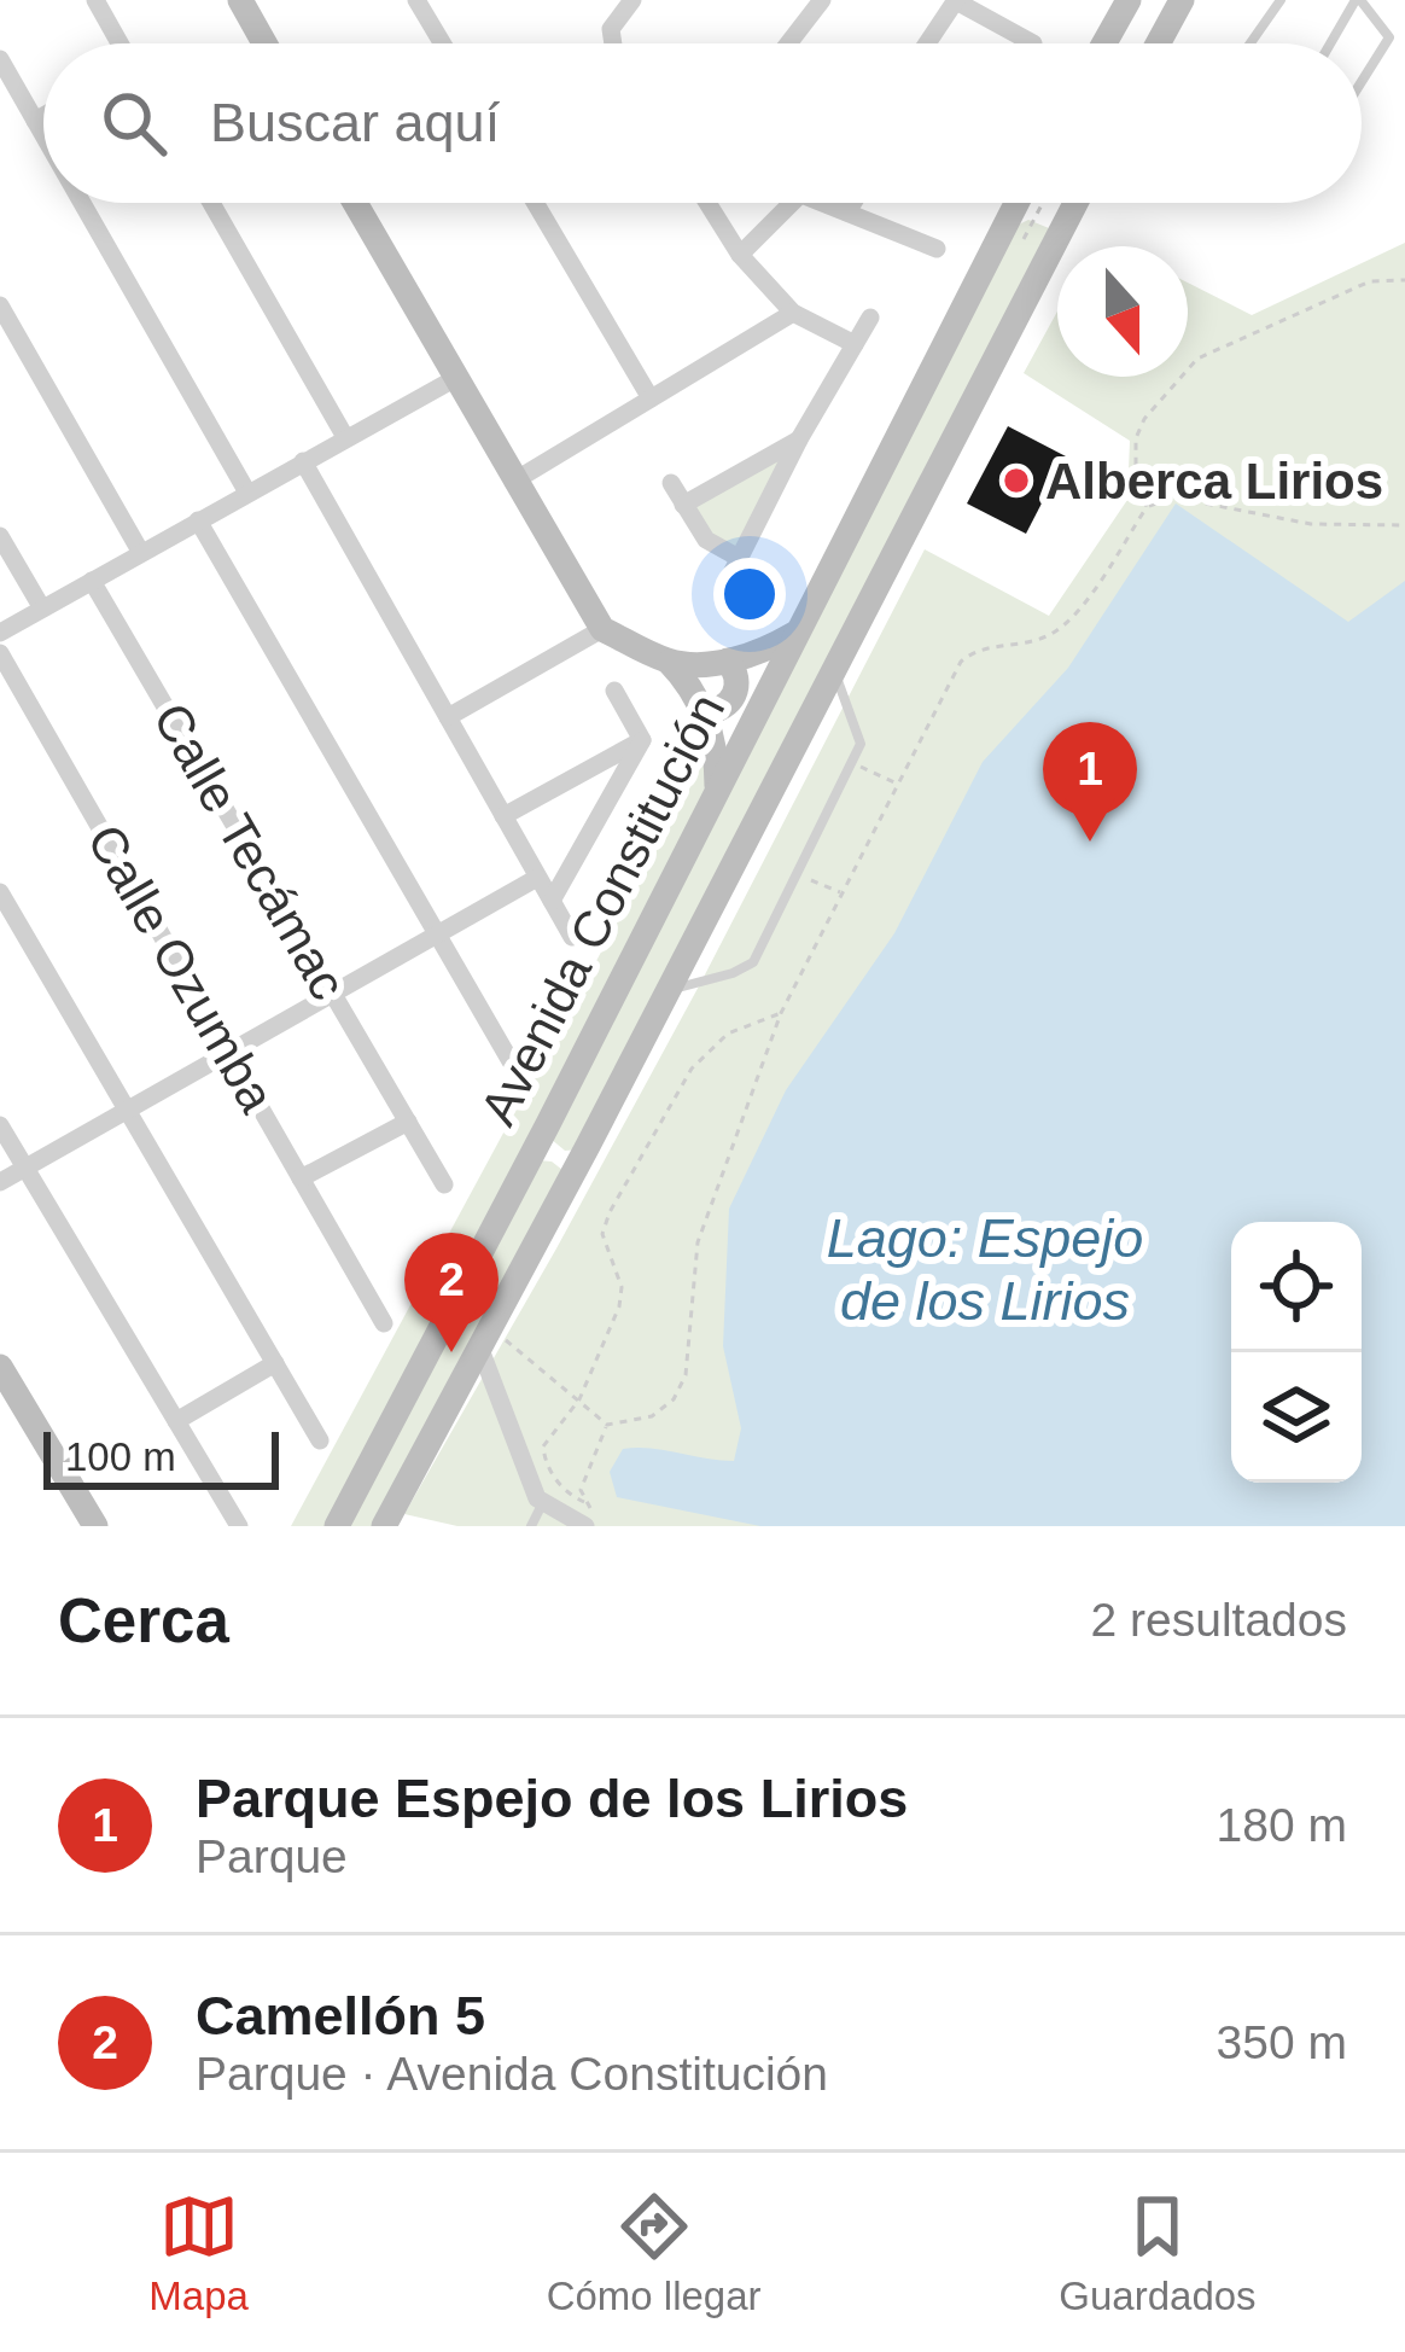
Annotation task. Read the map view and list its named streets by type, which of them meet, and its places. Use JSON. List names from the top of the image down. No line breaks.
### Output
{"streets":{"main road":["Avenida Constitución"],"street":["Calle Tecámac","Calle Ozumba"]},"water":["Lago: Espejo de los Lirios"],"places":["Alberca Lirios"],"scale_bar":"100 m","north":"bottom","page":{"search":"Buscar aquí","pins":["1","2"],"scale":"100 m","heading":["Cerca","2 resultados"],"list":[{"mark":"1","name":"Parque Espejo de los Lirios","note":"Parque","value":"180 m"},{"mark":"2","name":"Camellón 5","note":"Parque · Avenida Constitución","value":"350 m"}],"nav":["Mapa","Cómo llegar","Guardados"]}}
